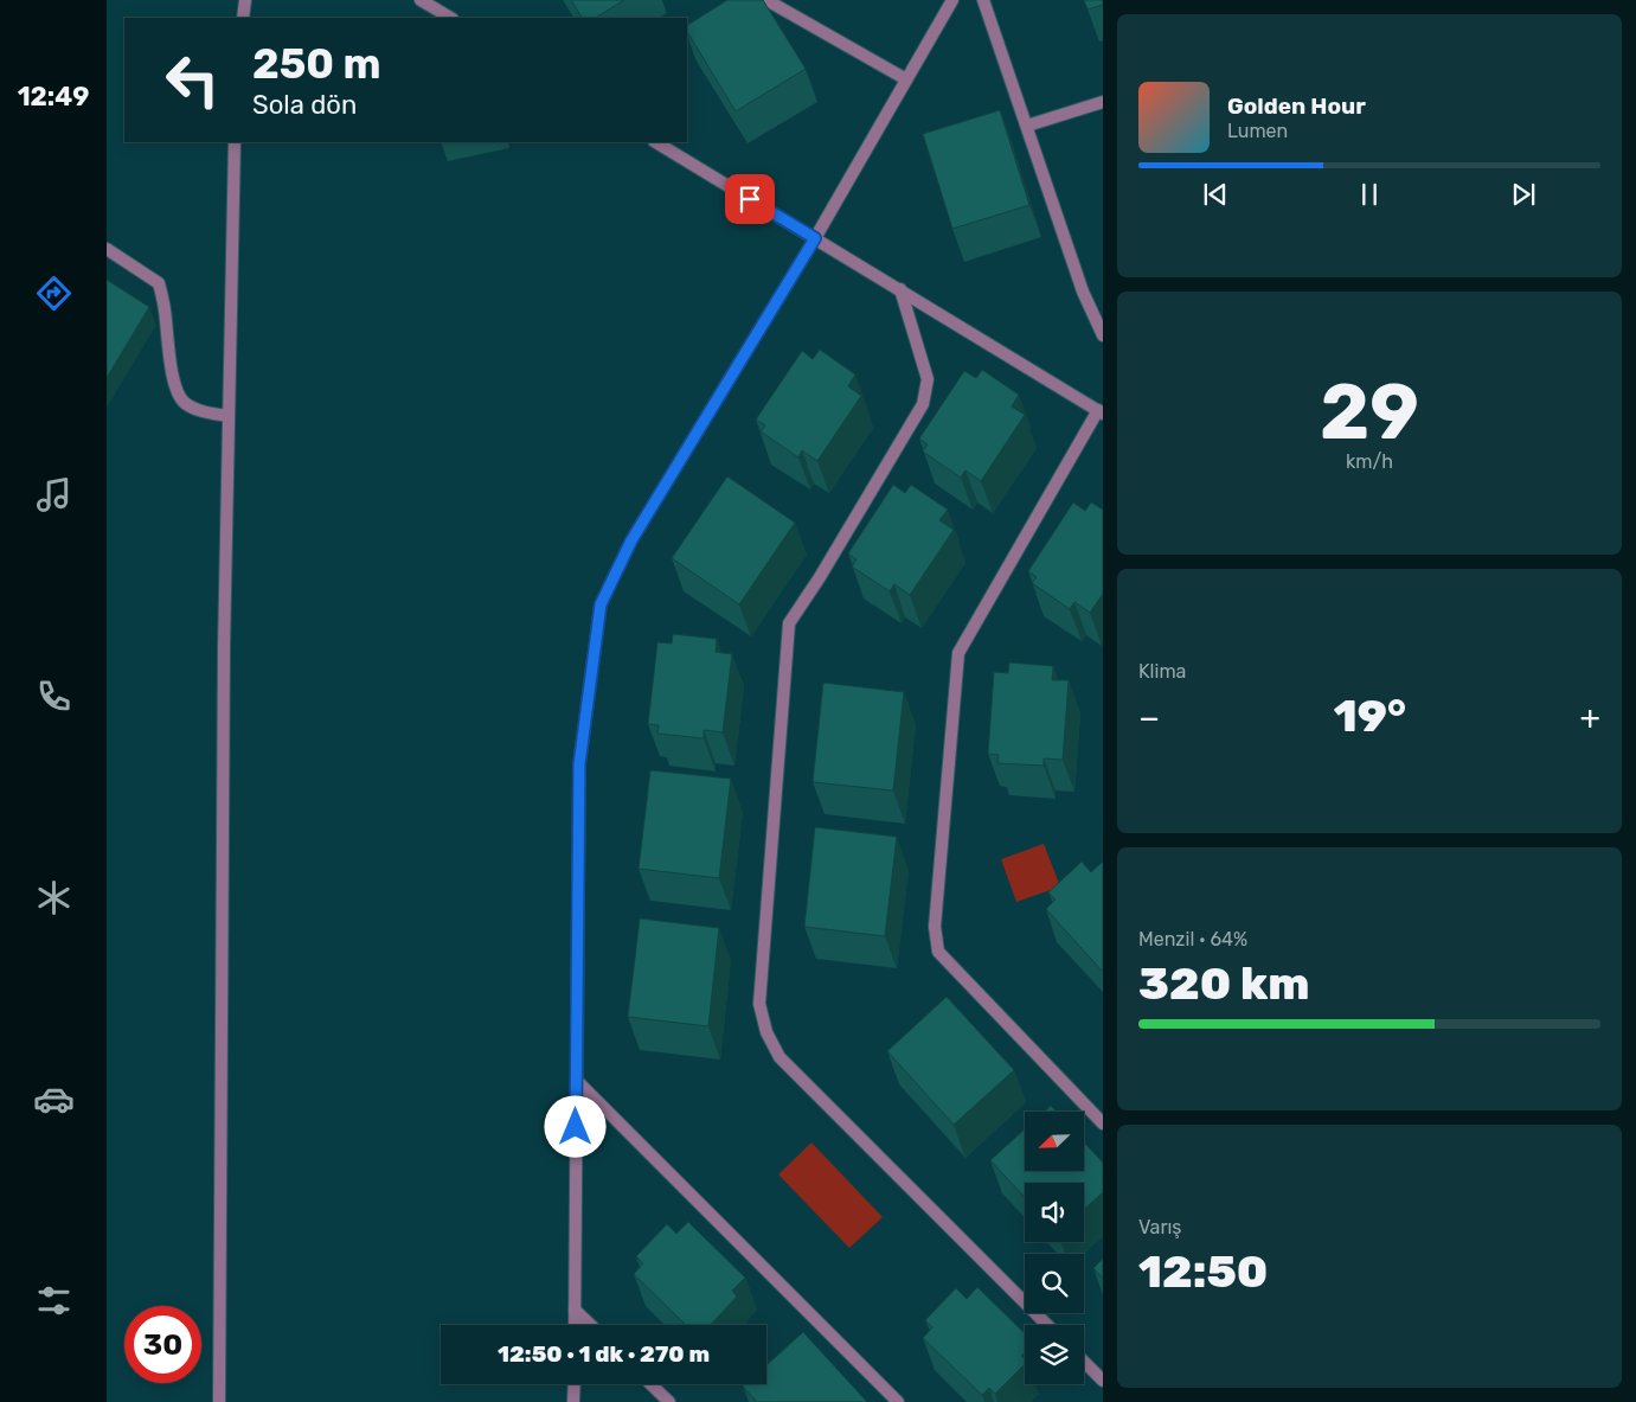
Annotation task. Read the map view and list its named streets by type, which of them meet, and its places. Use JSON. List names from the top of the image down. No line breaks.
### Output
{"north":"bottom left","page":{"tabs":"12:49","turn":["250 m","Sola dön"],"song":["Golden Hour","Lumen"],"tile":[["29","km/h"],"Klima",["Menzil · 64%","320 km"],["Varış","12:50"]],"heat":["−","19°","+"],"limit":"30","trip":"12:50 · 1 dk · 270 m"}}
